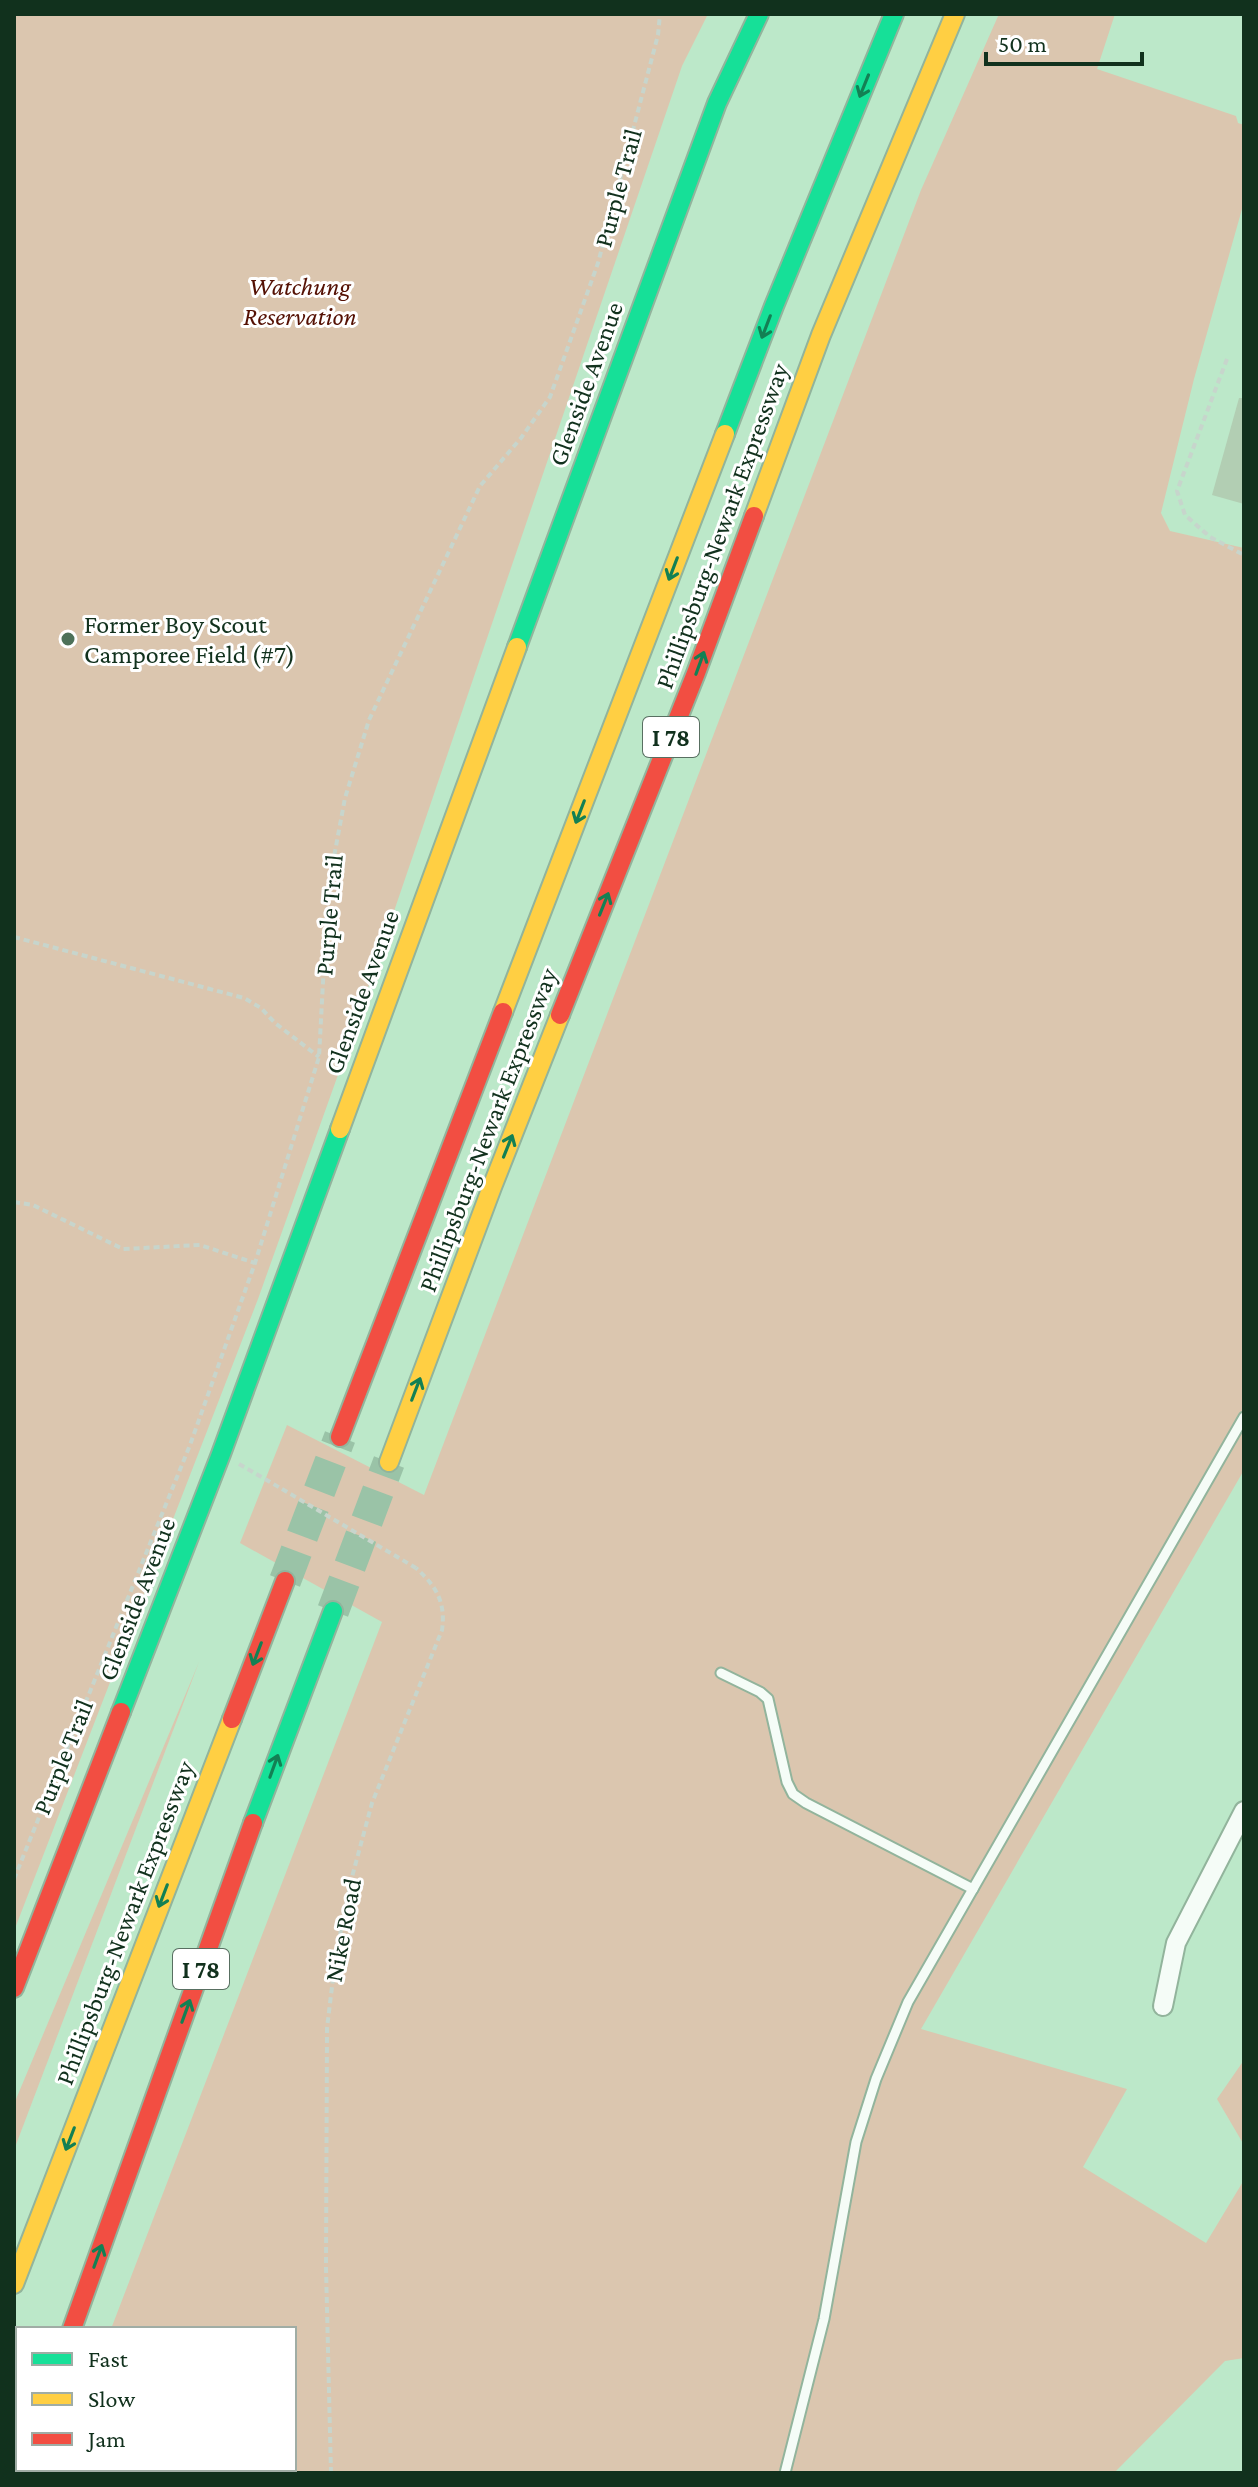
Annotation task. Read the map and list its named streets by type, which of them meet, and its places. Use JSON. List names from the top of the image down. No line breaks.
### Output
{"streets":{"main road":["Glenside Avenue","Phillipsburg-Newark Expressway","I 78"],"path":["Purple Trail","Nike Road"]},"crossings":[["Glenside Avenue","Nike Road"]],"parks":["Watchung Reservation"],"places":["Former Boy Scout Camporee Field (#7)"],"legend":["Fast","Slow","Jam"],"scale_bar":"50 m"}
